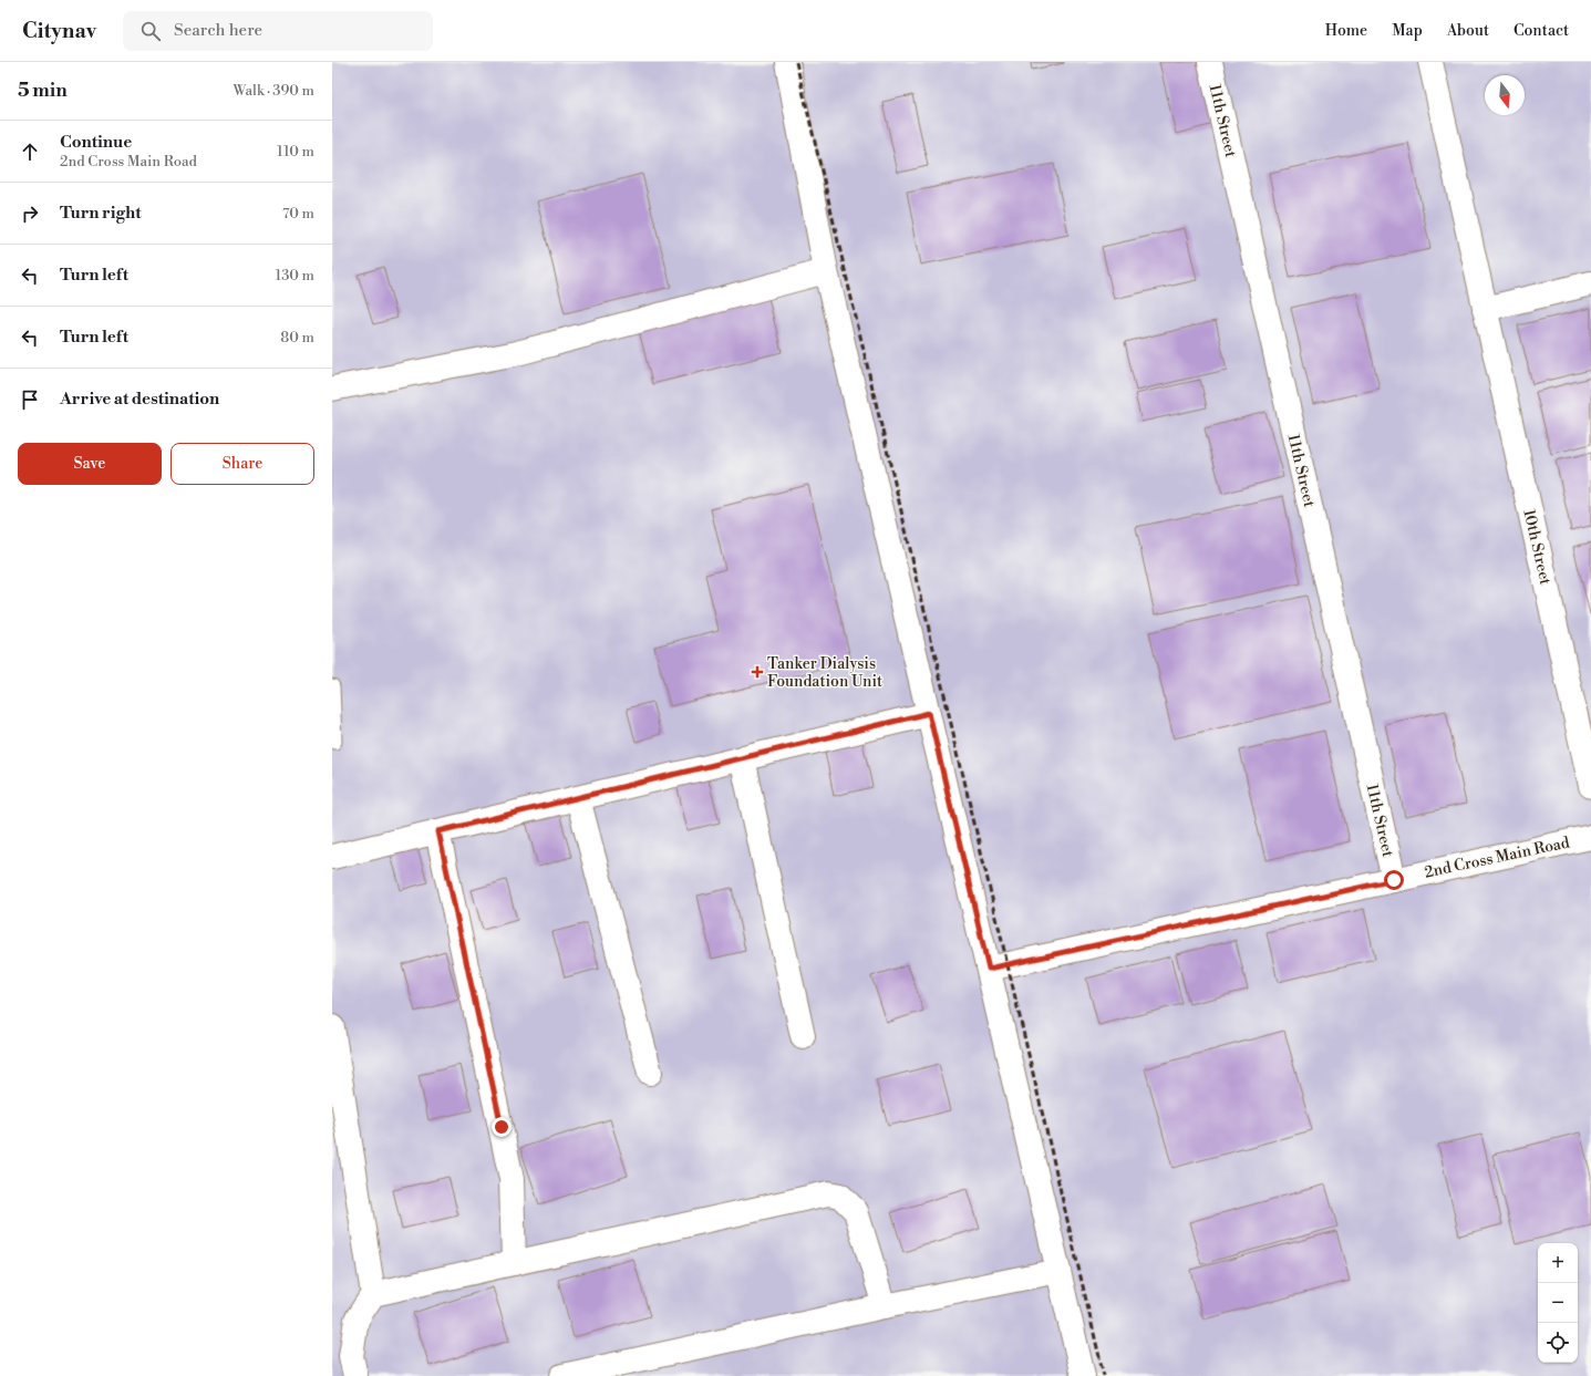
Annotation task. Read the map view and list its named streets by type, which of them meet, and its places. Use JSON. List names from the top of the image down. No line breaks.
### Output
{"streets":{"street":["11th Street","10th Street","2nd Cross Main Road"]},"crossings":[["11th Street","2nd Cross Main Road"]],"places":{"health":["Tanker Dialysis Foundation Unit"]},"north":"bottom","page":{"header":"Citynav","search":"Search here","nav":["Home","Map","About","Contact"],"heading":["5 min","Walk · 390 m"],"list":[["Continue","2nd Cross Main Road","110 m"],["Turn right","70 m"],["Turn left","130 m"],["Turn left","80 m"],"Arrive at destination"],"buttons":["Save","Share"],"map_buttons":["+","−"]}}
